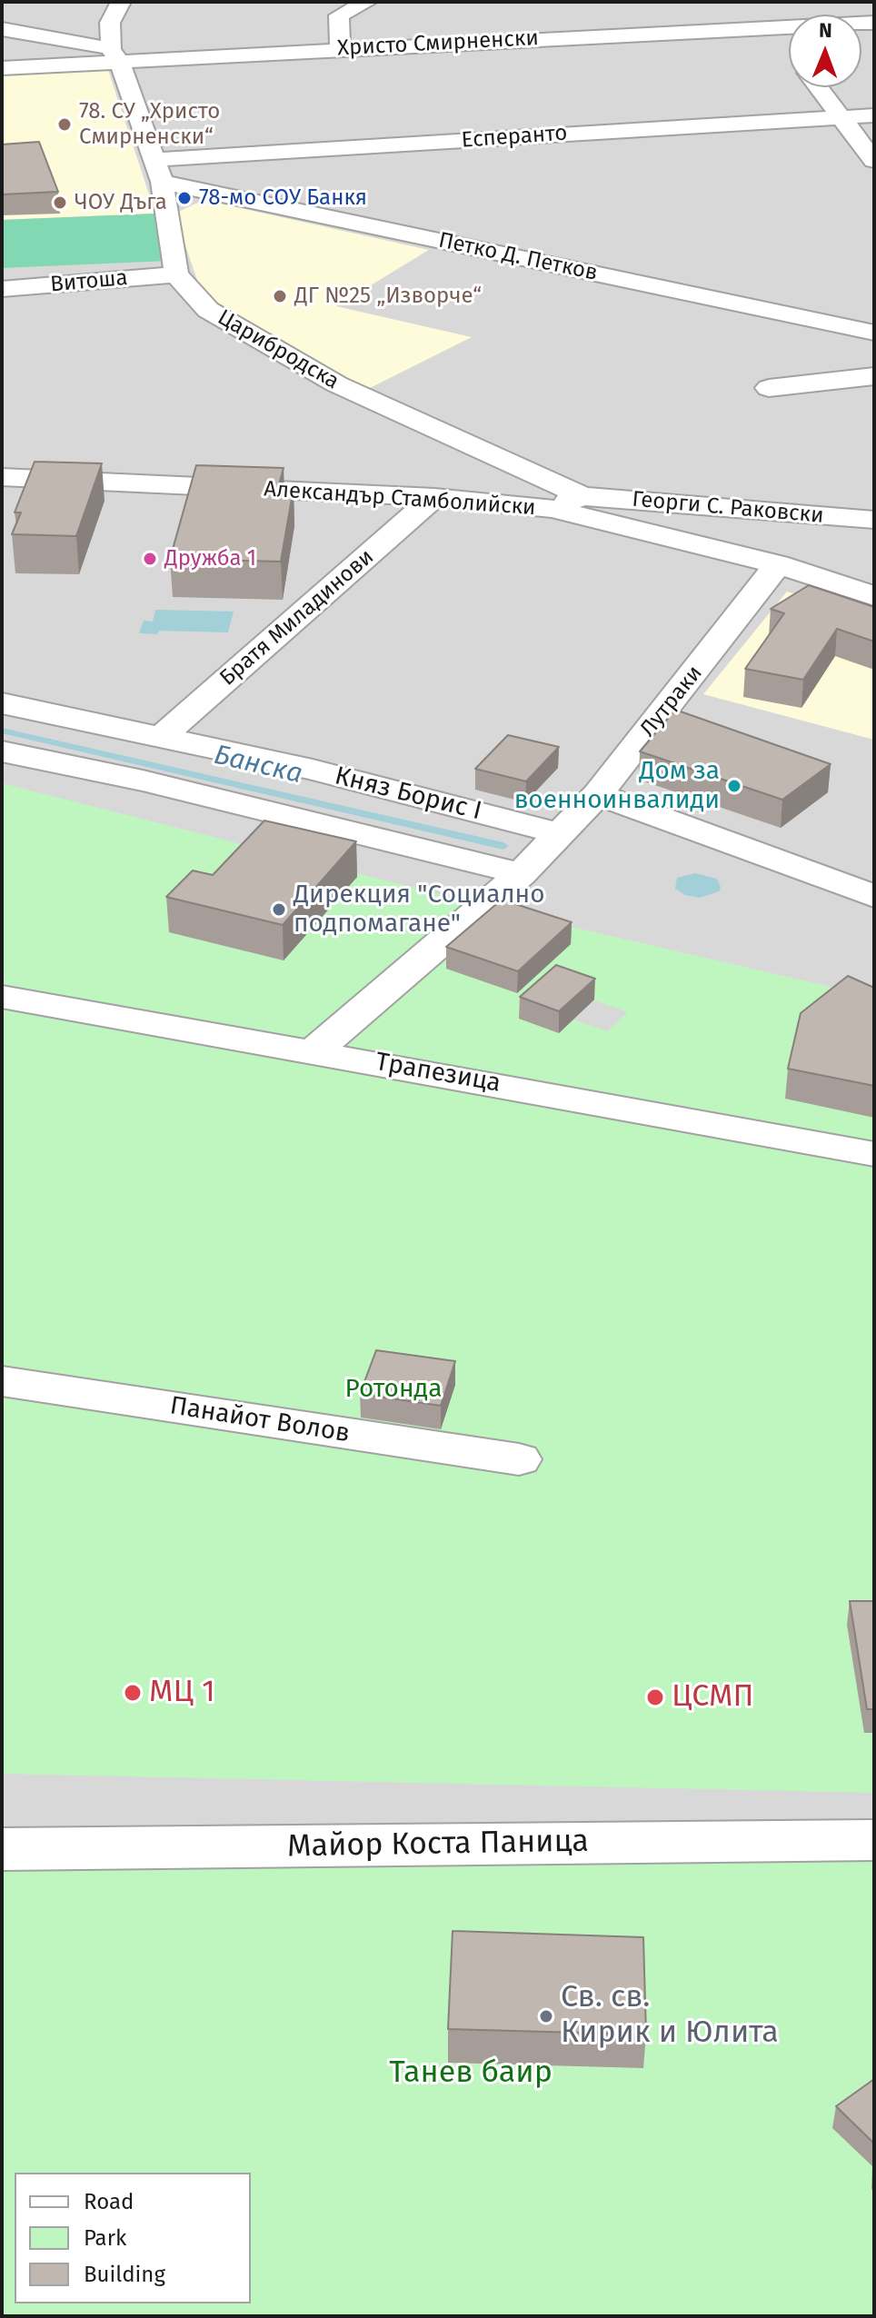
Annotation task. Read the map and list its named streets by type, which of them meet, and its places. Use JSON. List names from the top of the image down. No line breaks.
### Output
{"streets":{"street":["Христо Смирненски","Есперанто","Петко Д. Петков","Витоша","Царибродска","Александър Стамболийски","Георги С. Раковски","Братя Миладинови","Лутраки","Княз Борис I","Трапезица","Панайот Волов","Майор Коста Паница"]},"crossings":[["Есперанто","Петко Д. Петков"],["Витоша","Царибродска"],["Царибродска","Георги С. Раковски"],["Александър Стамболийски","Братя Миладинови"],["Александър Стамболийски","Лутраки"],["Братя Миладинови","Княз Борис I"],["Лутраки","Княз Борис I"],["Лутраки","Трапезица"]],"water":["Банска"],"parks":["Ротонда","Танев баир"],"places":["78. СУ „Христо Смирненски“","78-мо СОУ Банкя","ЧОУ Дъга","ДГ №25 „Изворче“","Дружба 1","Дом за военноинвалиди","Дирекция \"Социално подпомагане\"","МЦ 1","ЦСМП","Св. св. Кирик и Юлита"],"legend":["Road","Park","Building"],"north":"top"}
